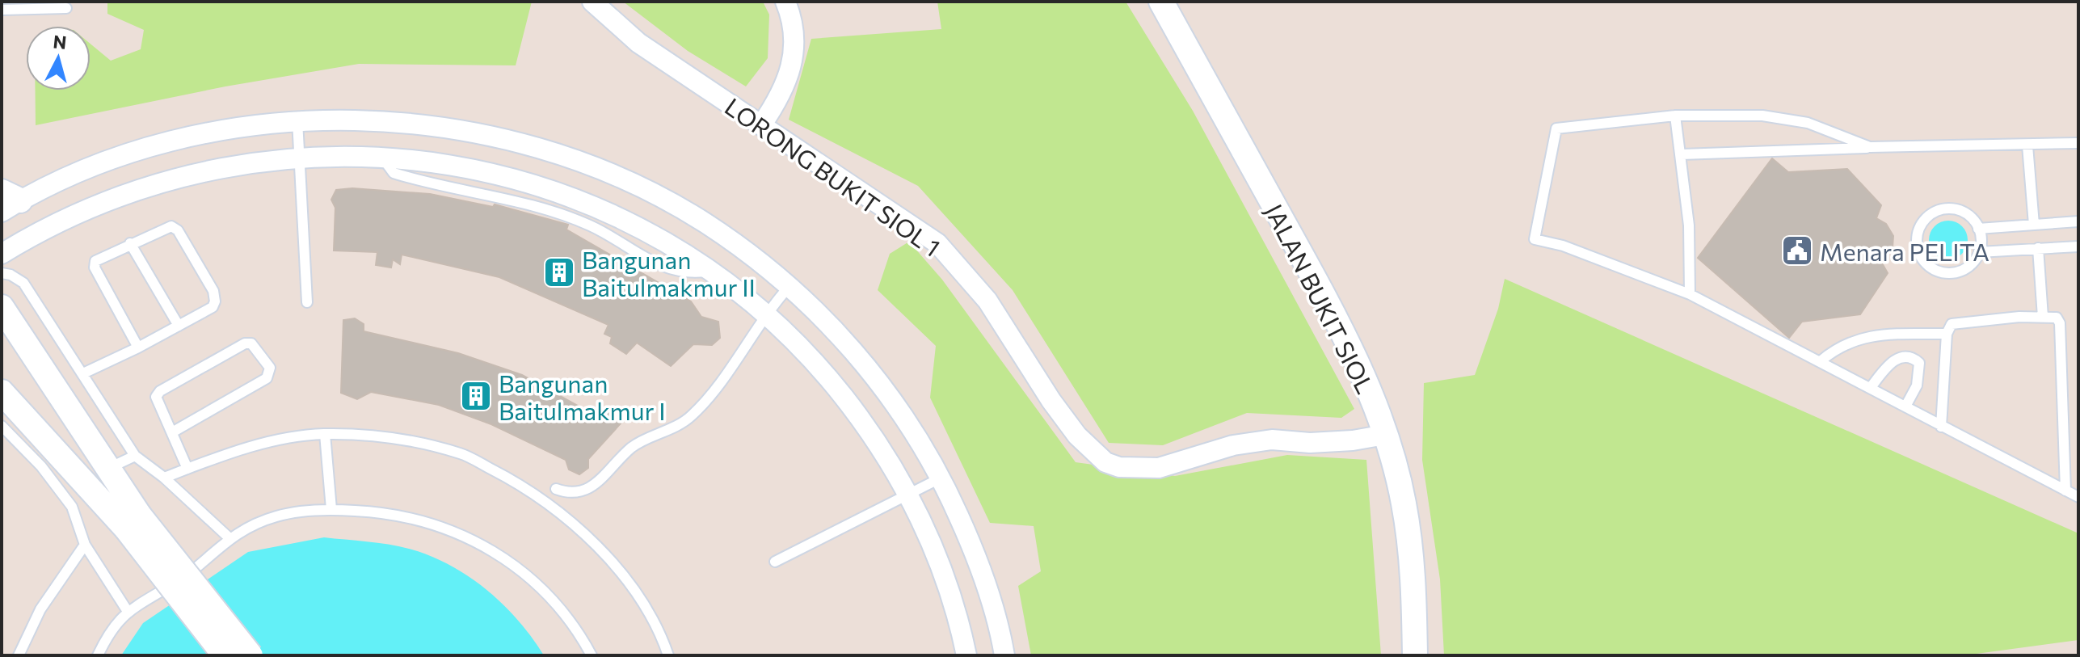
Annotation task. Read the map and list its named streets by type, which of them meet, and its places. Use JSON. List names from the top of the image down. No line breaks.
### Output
{"streets":{"street":["LORONG BUKIT SIOL 1","JALAN BUKIT SIOL"]},"crossings":[["LORONG BUKIT SIOL 1","JALAN BUKIT SIOL"]],"places":{"public building":["Menara PELITA"],"building":["Bangunan Baitulmakmur II","Bangunan Baitulmakmur I"]},"north":"top"}
